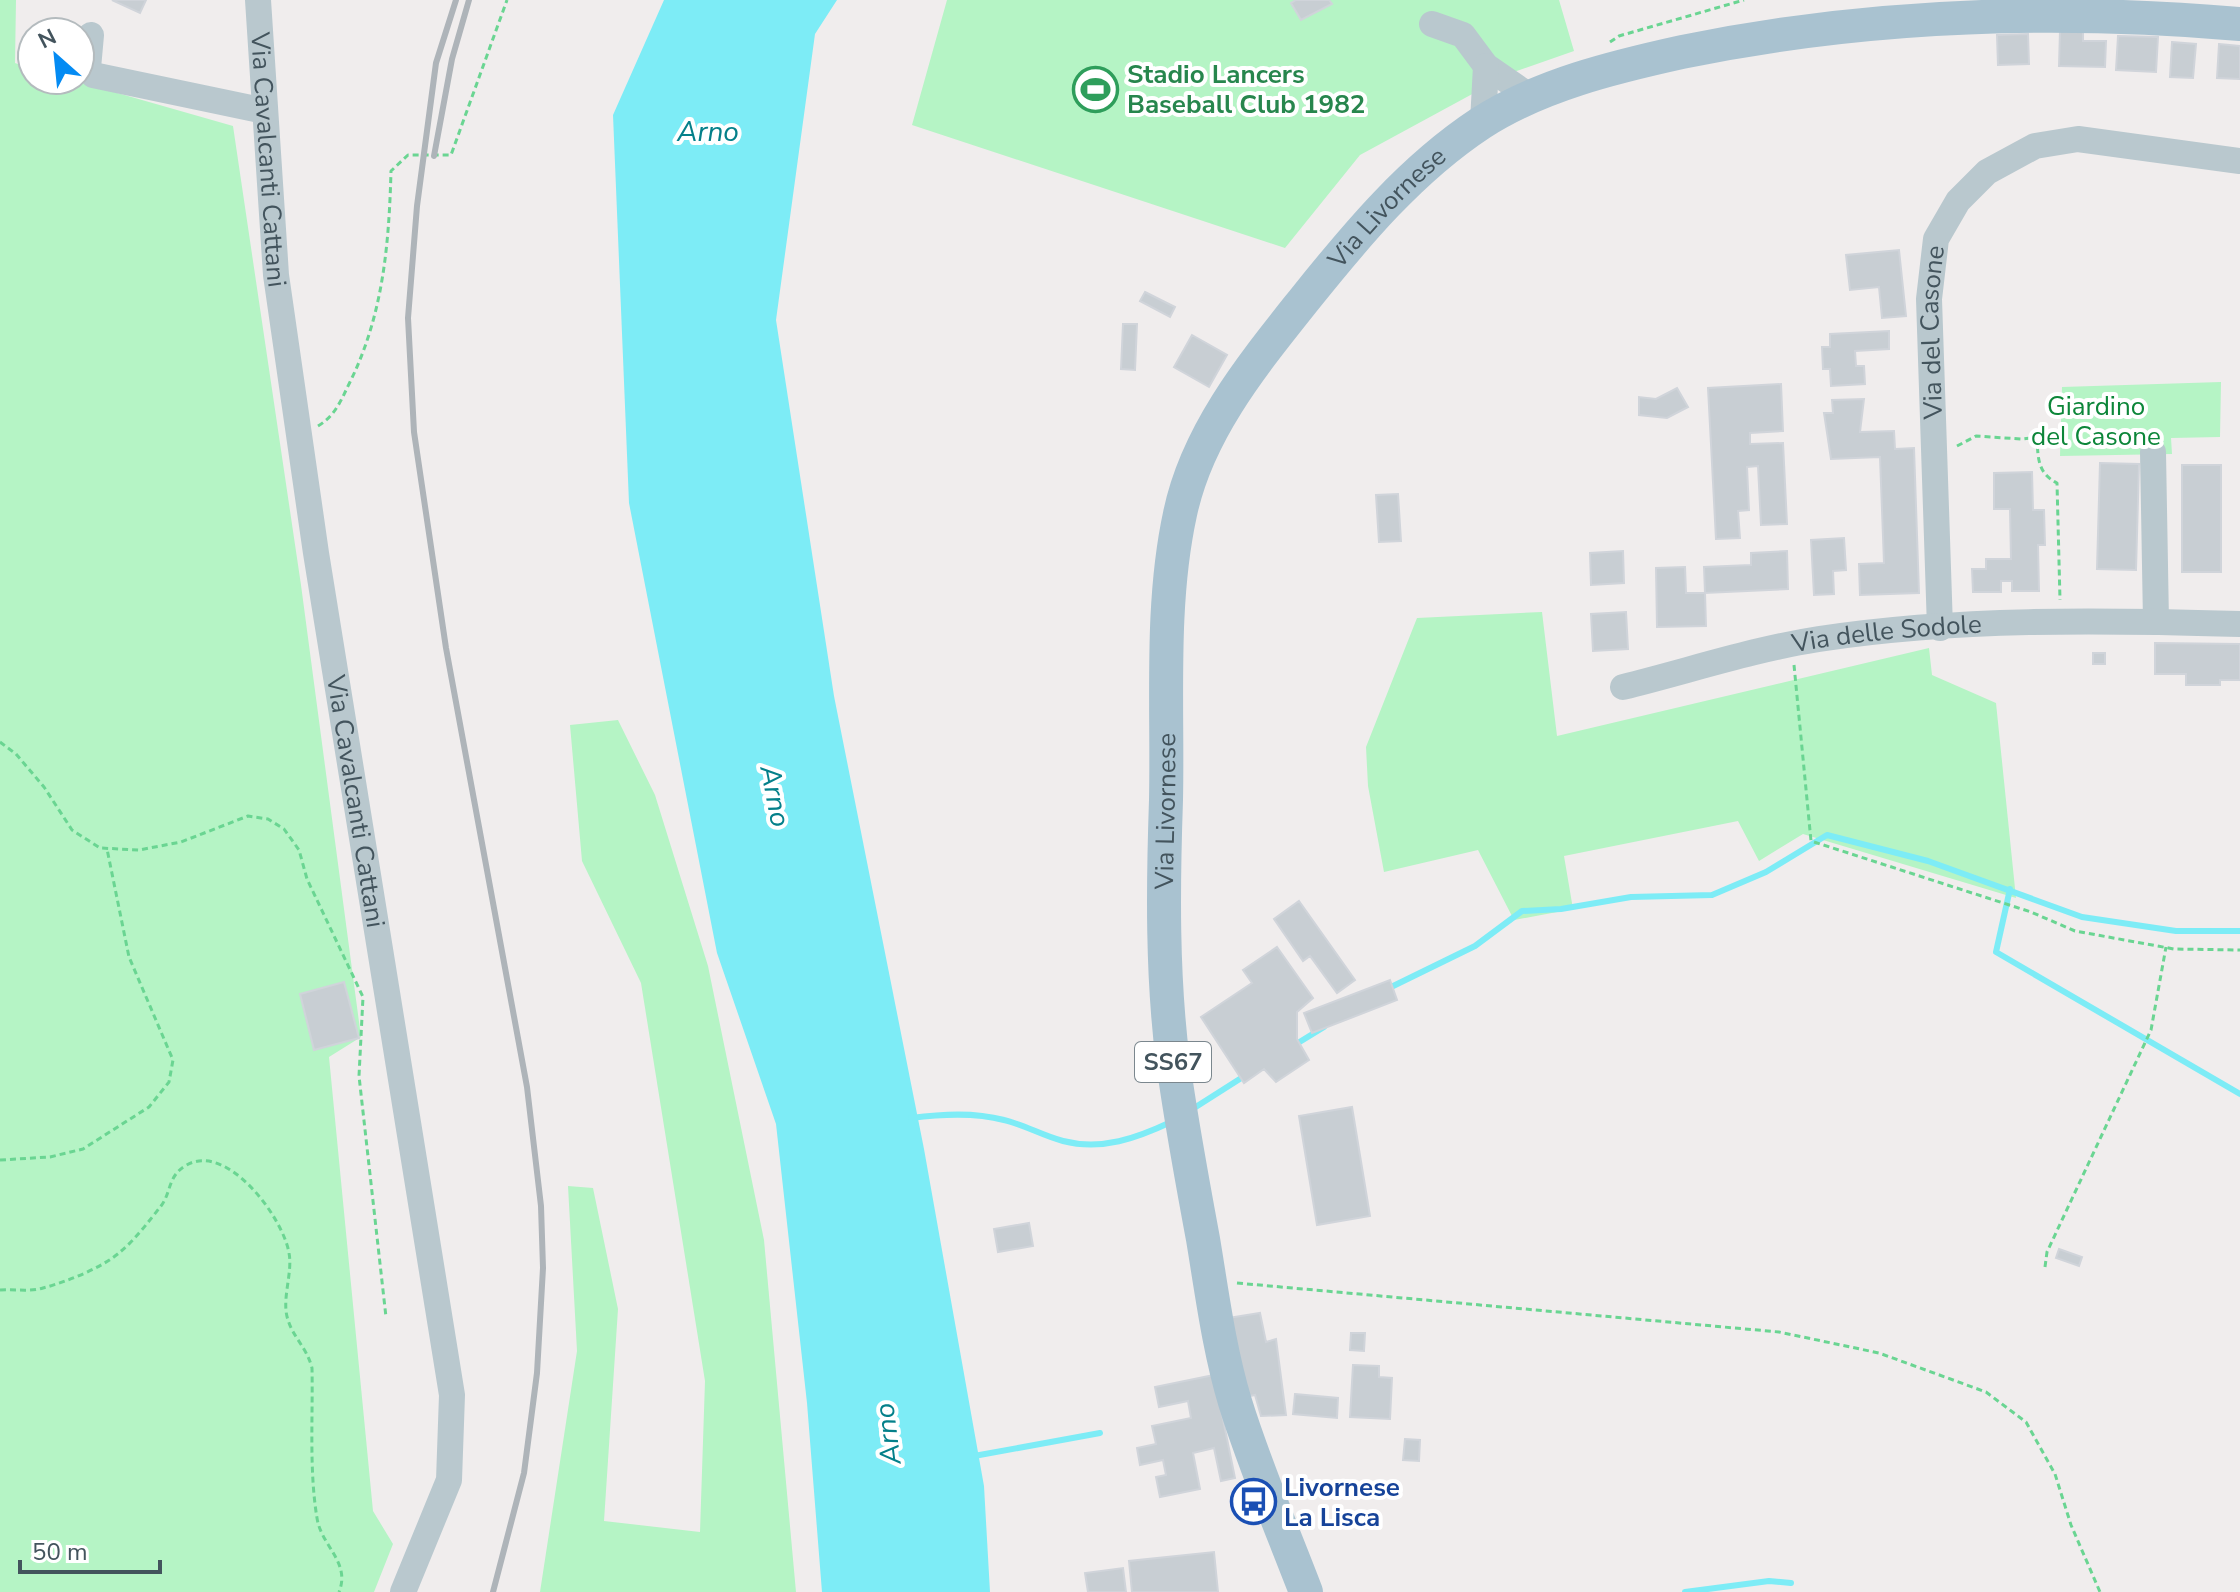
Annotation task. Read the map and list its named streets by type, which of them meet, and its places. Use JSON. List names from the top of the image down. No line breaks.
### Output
{"streets":{"main road":["Via Livornese","SS67"],"street":["Via Cavalcanti Cattani","Via del Casone","Via delle Sodole"]},"crossings":[["Via del Casone","Via delle Sodole"]],"water":["Arno"],"parks":["Giardino del Casone"],"places":{"sports":["Stadio Lancers Baseball Club 1982"],"bus stop":["Livornese La Lisca"]},"scale_bar":"50 m","north":"top left"}
